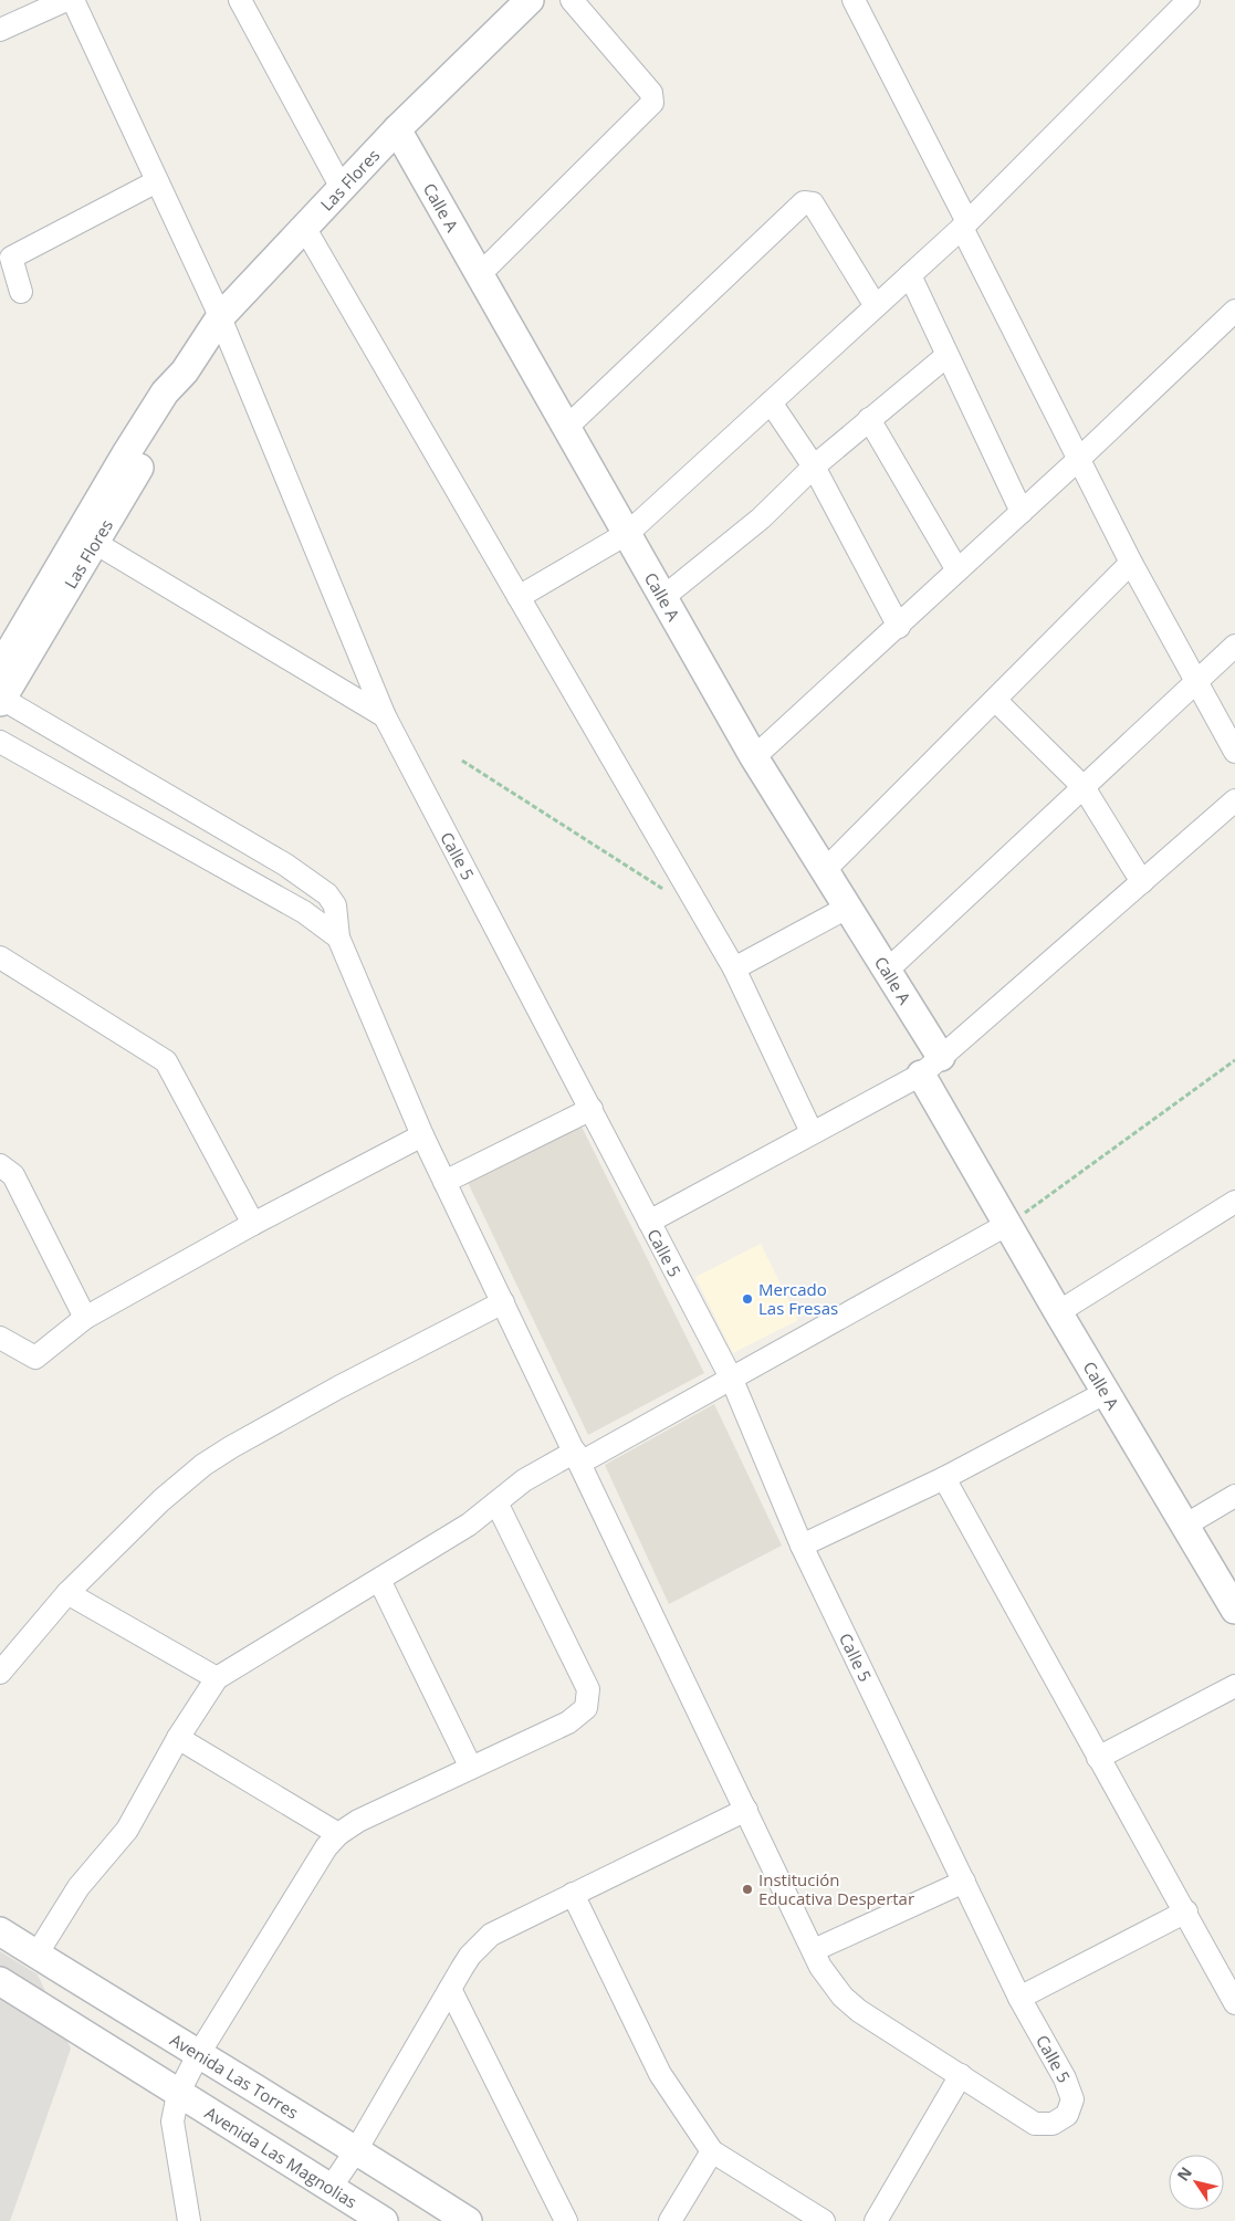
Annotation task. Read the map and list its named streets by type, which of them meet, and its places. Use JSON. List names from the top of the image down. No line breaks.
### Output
{"streets":{"street":["Las Flores","Calle A","Calle 5","Avenida Las Torres","Avenida Las Magnolias"]},"crossings":[["Las Flores","Calle A"],["Las Flores","Calle 5"]],"places":["Mercado Las Fresas","Institución Educativa Despertar"],"north":"top left"}
